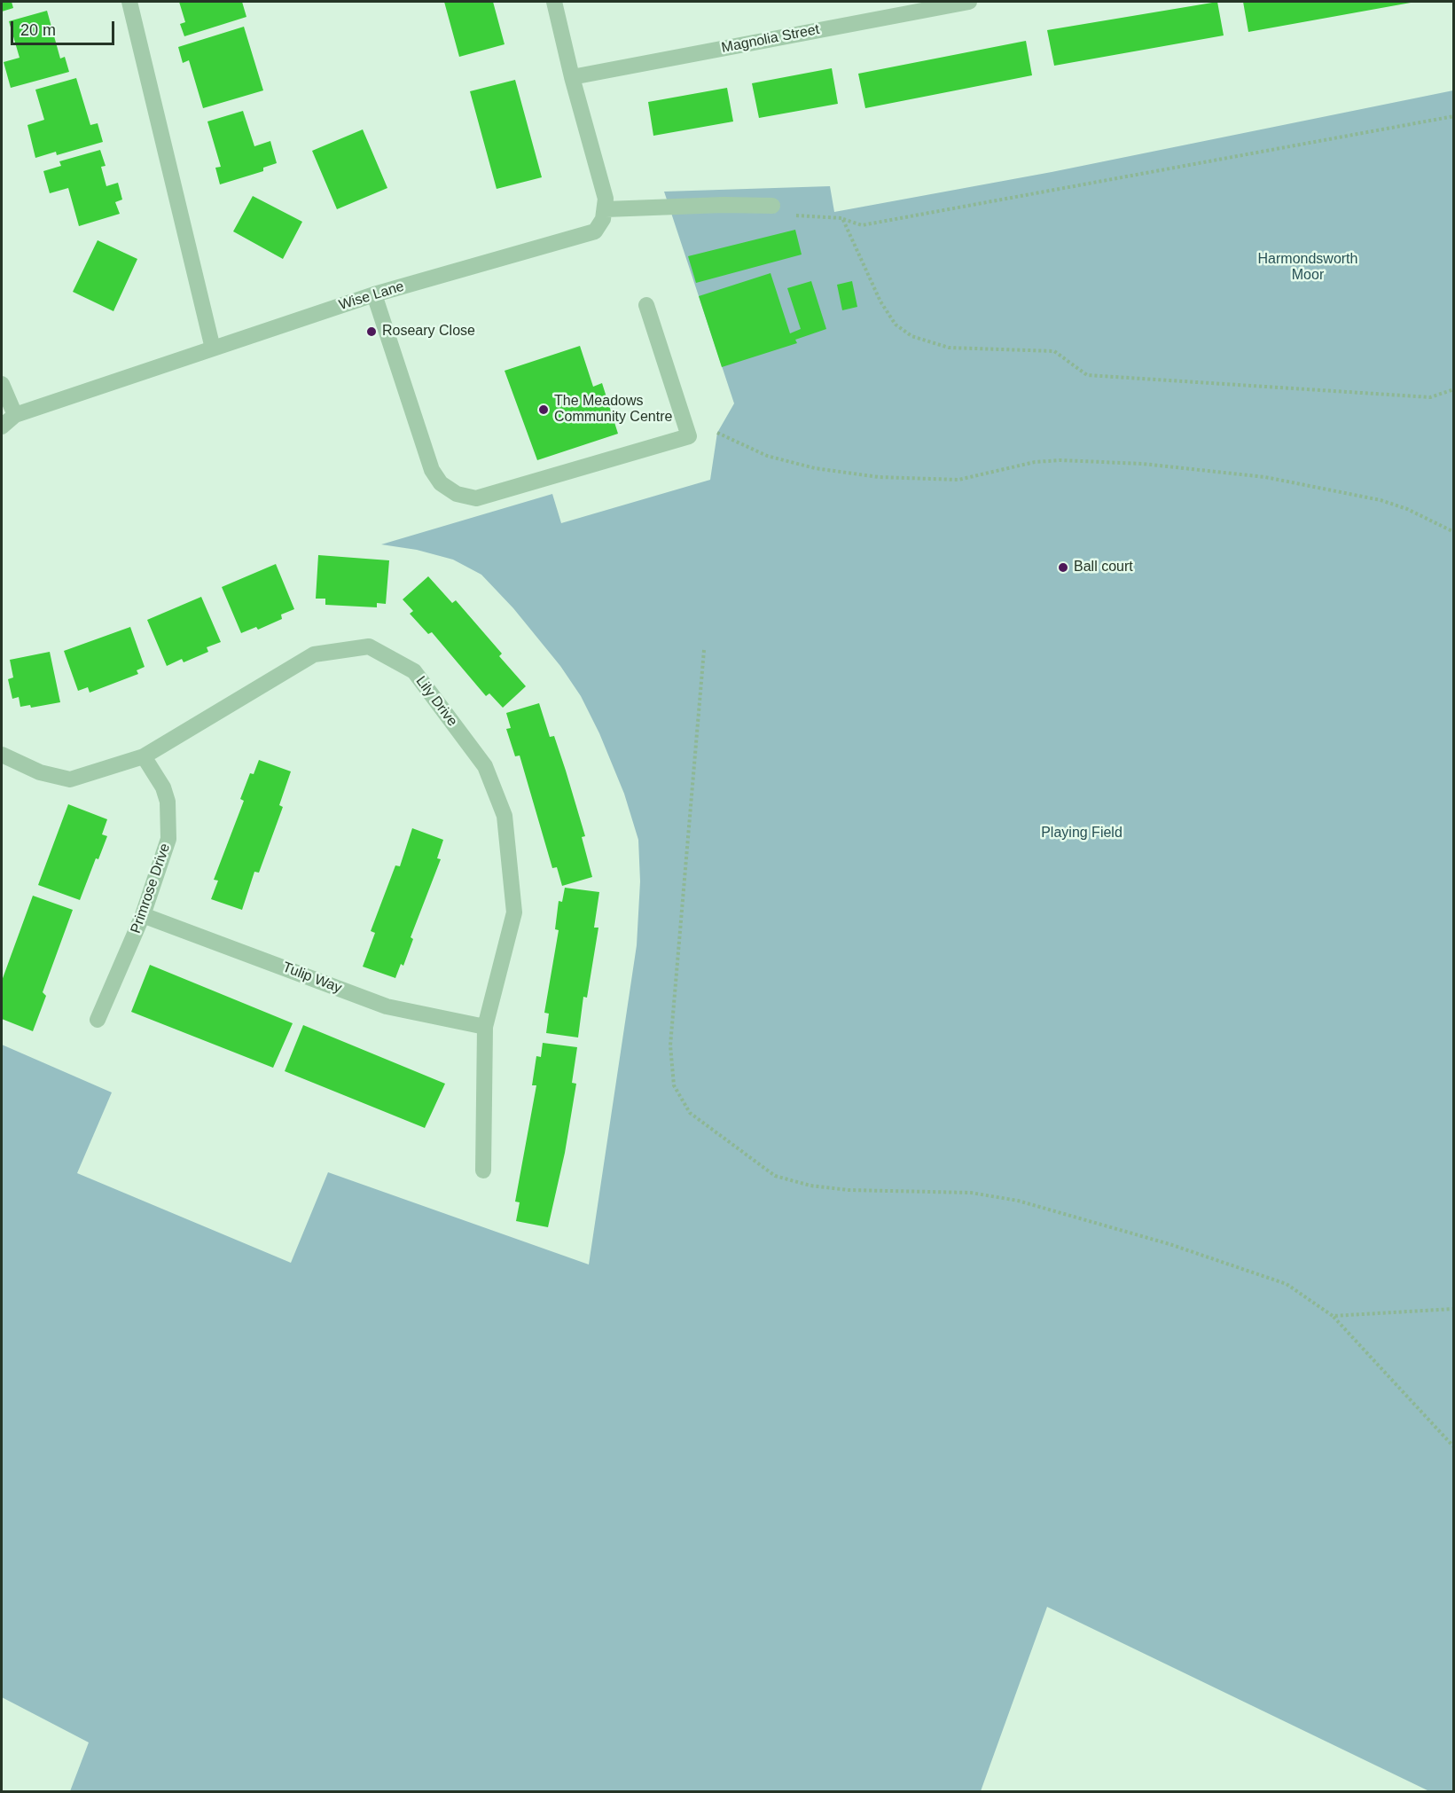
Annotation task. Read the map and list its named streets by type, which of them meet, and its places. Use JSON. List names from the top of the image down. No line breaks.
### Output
{"streets":{"street":["Magnolia Street","Wise Lane","Lily Drive","Primrose Drive","Tulip Way"]},"crossings":[["Lily Drive","Primrose Drive"],["Lily Drive","Tulip Way"],["Primrose Drive","Tulip Way"]],"parks":["Harmondsworth Moor","Playing Field"],"places":["Roseary Close","The Meadows Community Centre","Ball court"],"scale_bar":"20 m"}
